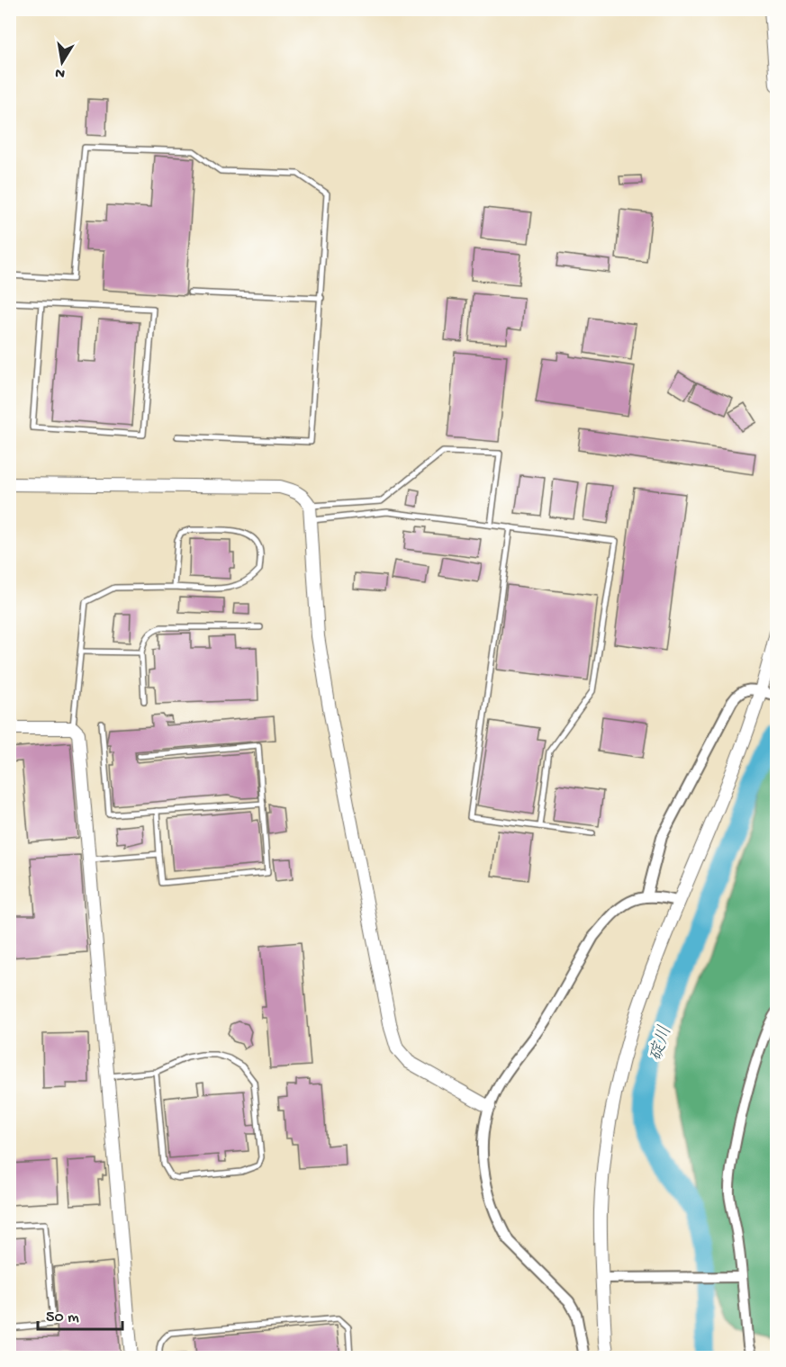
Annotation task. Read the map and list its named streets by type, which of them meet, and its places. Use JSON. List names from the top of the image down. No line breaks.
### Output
{"water":["碇川"],"scale_bar":"50 m","north":"bottom"}
